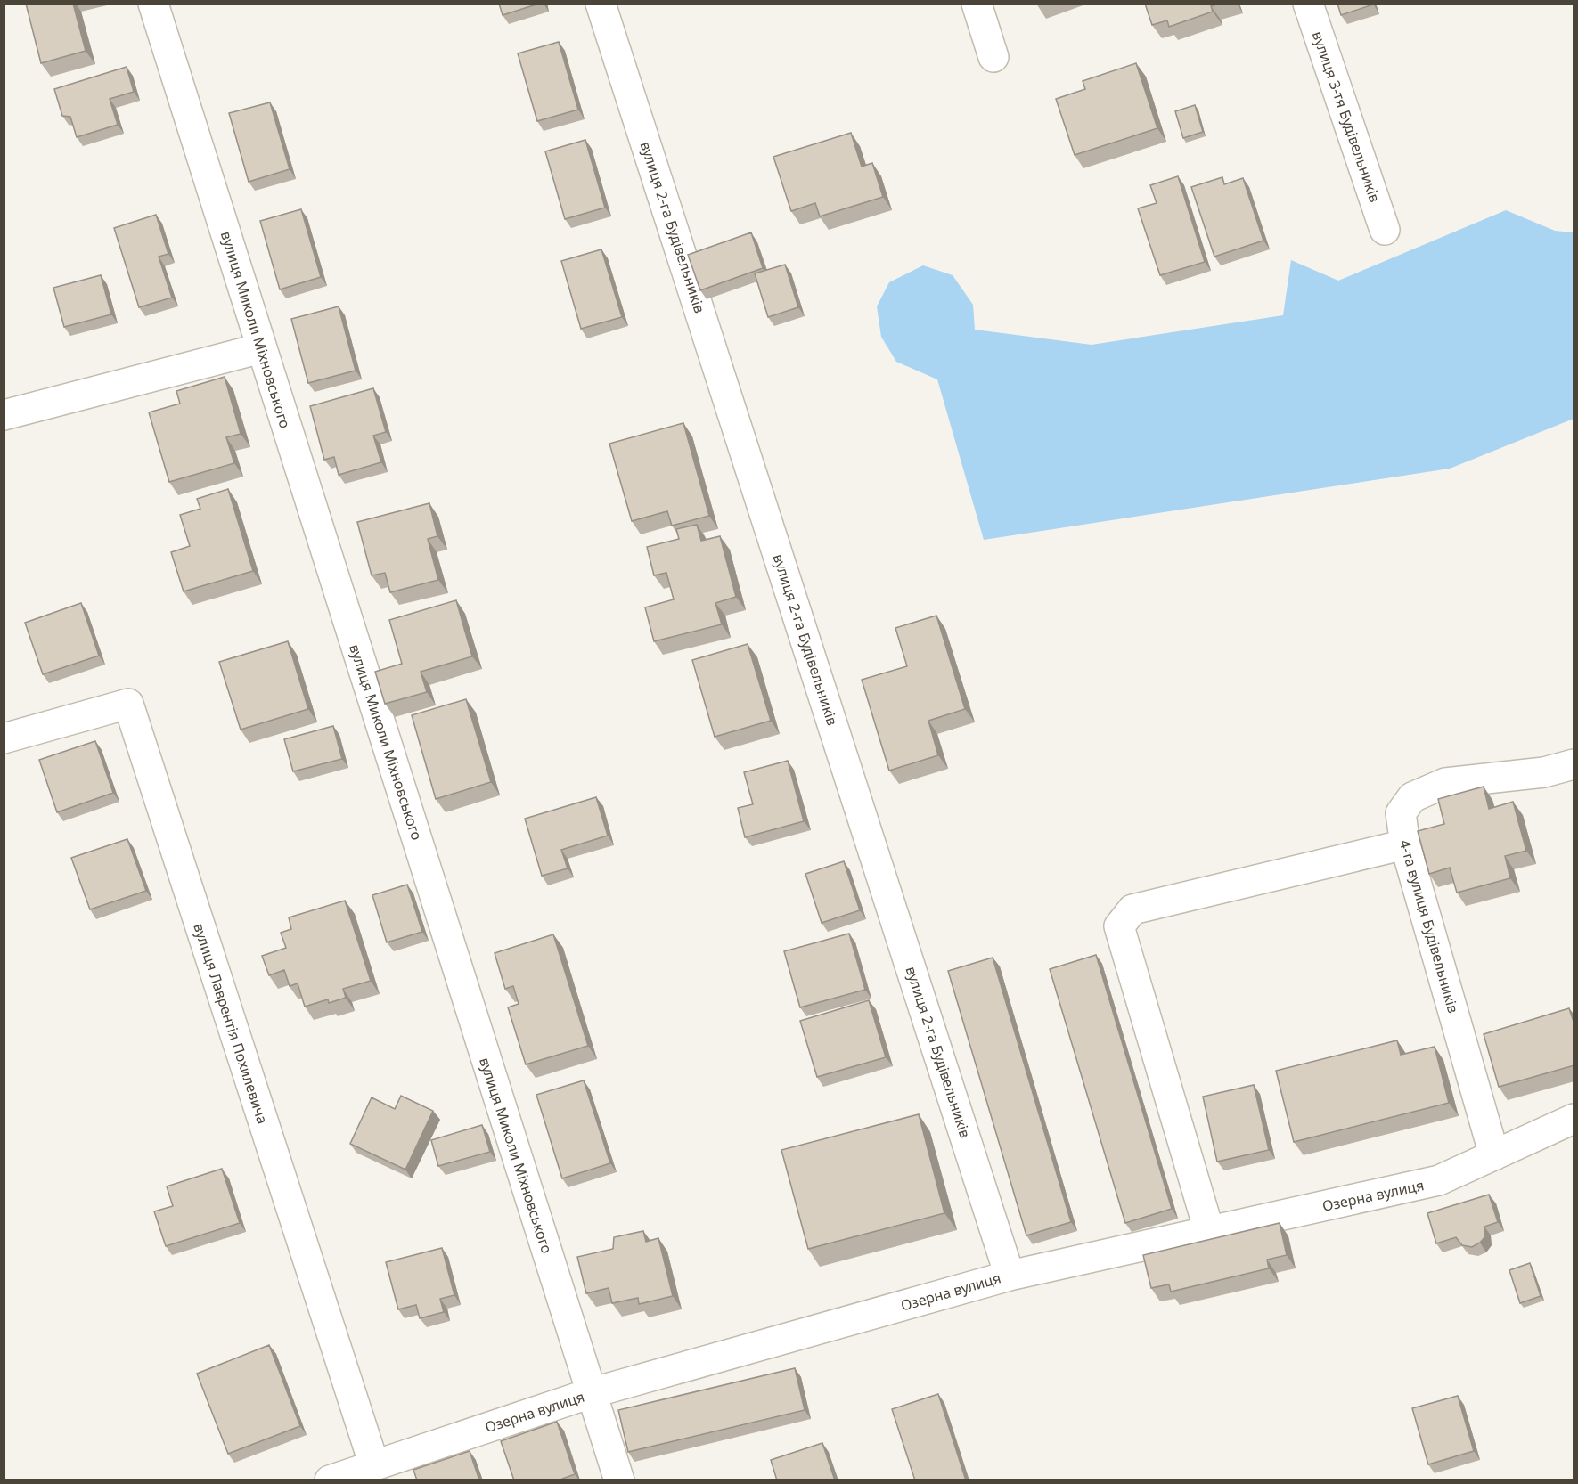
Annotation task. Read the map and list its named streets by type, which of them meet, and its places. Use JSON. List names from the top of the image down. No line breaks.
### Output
{"streets":{"street":["вулиця 3-тя Будівельників","вулиця 2-га Будівельників","вулиця Миколи Міхновського","4-та вулиця Будівельників","вулиця Лаврентія Похилевича","Озерна вулиця"]},"crossings":[["вулиця 2-га Будівельників","Озерна вулиця"],["вулиця Миколи Міхновського","Озерна вулиця"],["4-та вулиця Будівельників","Озерна вулиця"],["вулиця Лаврентія Похилевича","Озерна вулиця"]]}
